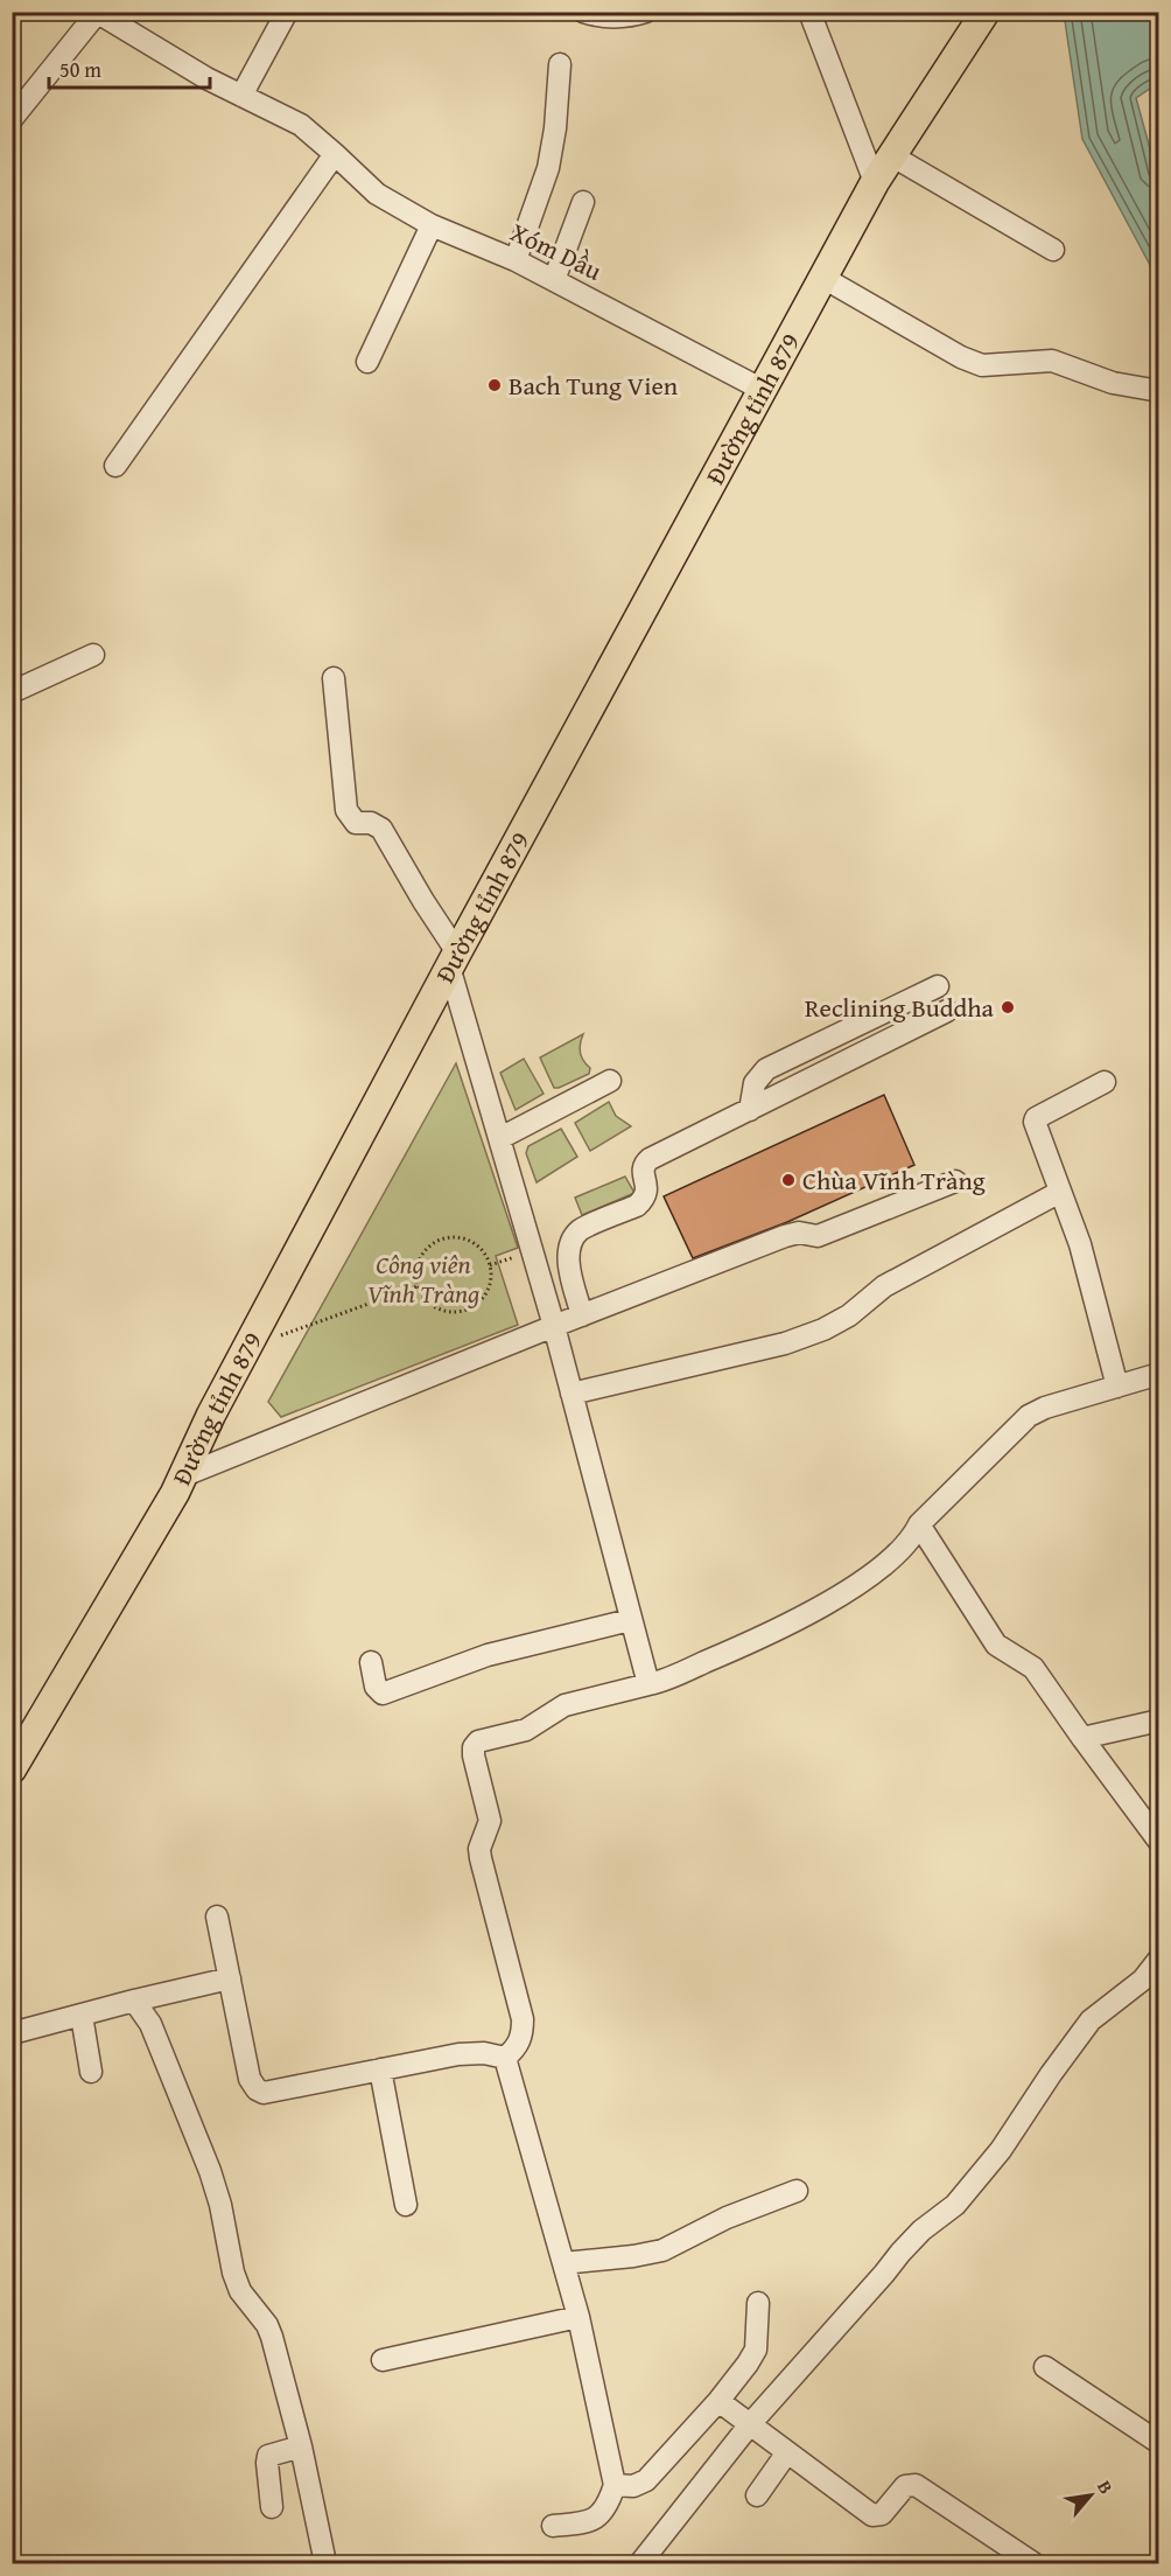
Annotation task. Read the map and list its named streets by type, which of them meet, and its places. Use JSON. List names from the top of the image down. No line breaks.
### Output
{"streets":{"main road":["Đường tỉnh 879"],"street":["Xóm Dầu"]},"crossings":[["Xóm Dầu","Đường tỉnh 879"]],"parks":["Công viên Vĩnh Tràng"],"places":["Bach Tung Vien","Reclining Buddha","Chùa Vĩnh Tràng"],"scale_bar":"50 m","north":"top right"}
